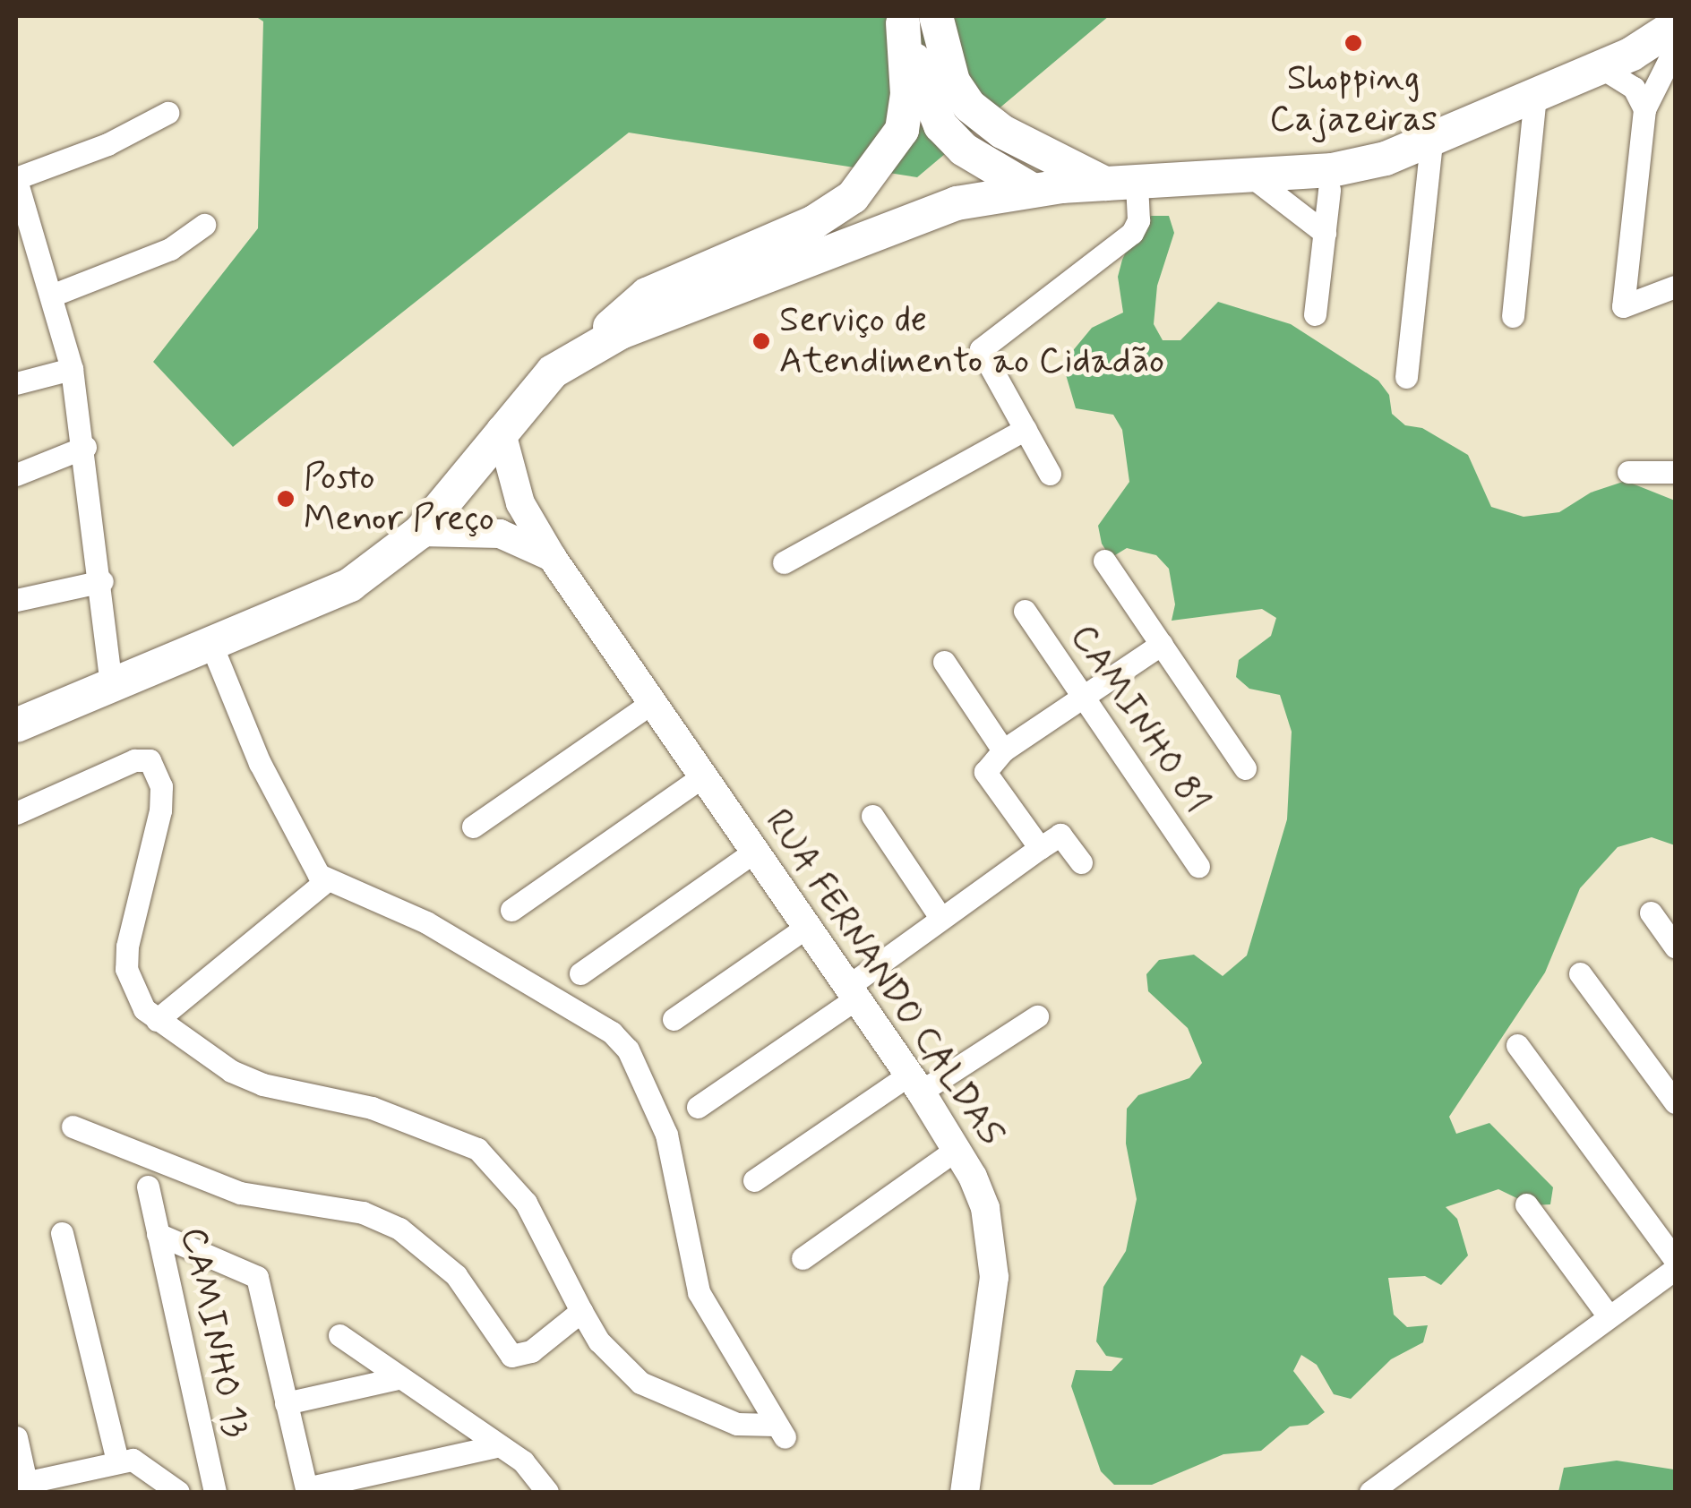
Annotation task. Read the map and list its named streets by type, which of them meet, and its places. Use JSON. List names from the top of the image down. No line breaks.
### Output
{"streets":{"street":["CAMINHO 81","RUA FERNANDO CALDAS","CAMINHO 13"]},"places":["Shopping Cajazeiras","Serviço de Atendimento ao Cidadão","Posto Menor Preço"]}
